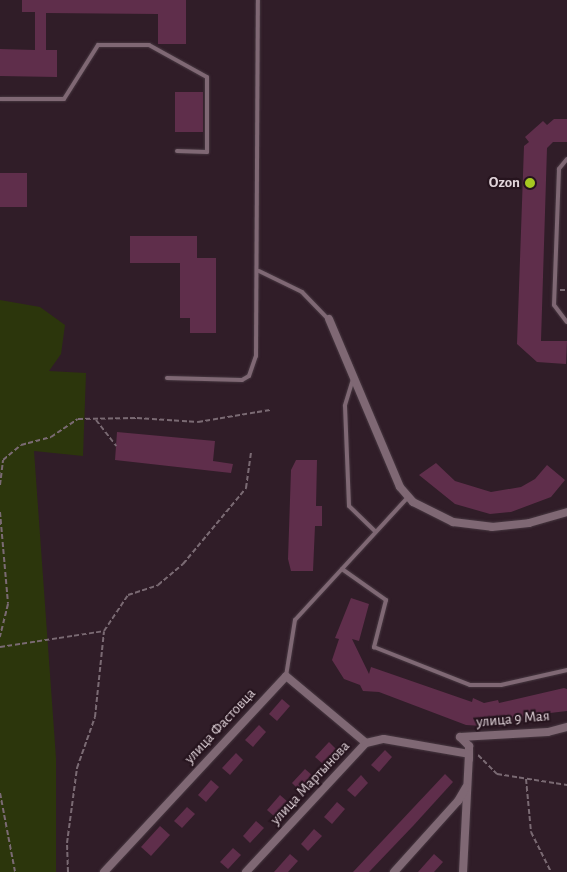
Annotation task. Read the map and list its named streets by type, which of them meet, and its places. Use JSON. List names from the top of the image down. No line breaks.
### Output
{"streets":{"street":["улица 9 Мая","улица Фастовца","улица Мартынова"]},"crossings":[["улица 9 Мая","улица Мартынова"]],"places":["Ozon"]}
